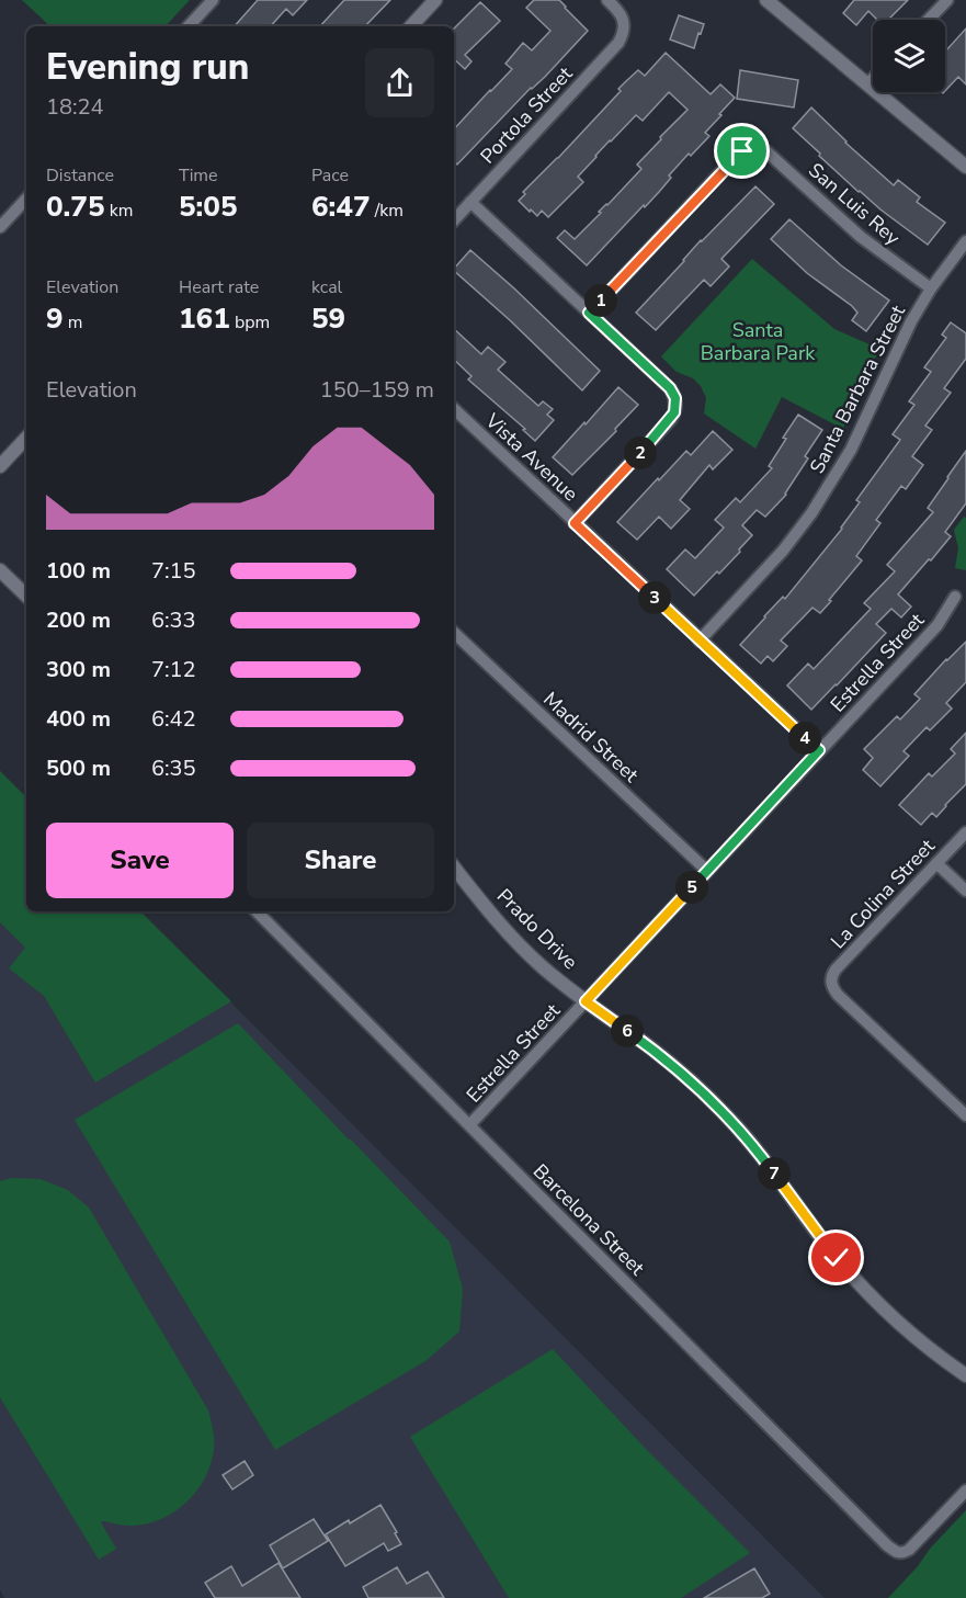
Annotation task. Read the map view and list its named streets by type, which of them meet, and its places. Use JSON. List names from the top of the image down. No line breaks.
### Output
{"streets":{"street":["Portola Street","San Luis Rey","Santa Barbara Street","Vista Avenue","Estrella Street","Madrid Street","La Colina Street","Prado Drive","Barcelona Street"]},"crossings":[["San Luis Rey","Santa Barbara Street"],["Santa Barbara Street","Vista Avenue"],["Vista Avenue","Estrella Street"],["Estrella Street","Madrid Street"],["Estrella Street","Prado Drive"],["Estrella Street","Barcelona Street"]],"parks":["Santa Barbara Park"],"page":{"heading":["Evening run","18:24"],"stats":[["Distance","0.75 km"],["Time","5:05"],["Pace","6:47 /km"],["Elevation","9 m"],["Heart rate","161 bpm"],["kcal","59"]],"pins":["1","2","3","4","5","6","7"],"chart":["Elevation","150–159 m"],"list":[{"name":"100 m","note":"7:15"},{"name":"200 m","note":"6:33"},{"name":"300 m","note":"7:12"},{"name":"400 m","note":"6:42"},{"name":"500 m","note":"6:35"}],"buttons":["Save","Share"]}}
